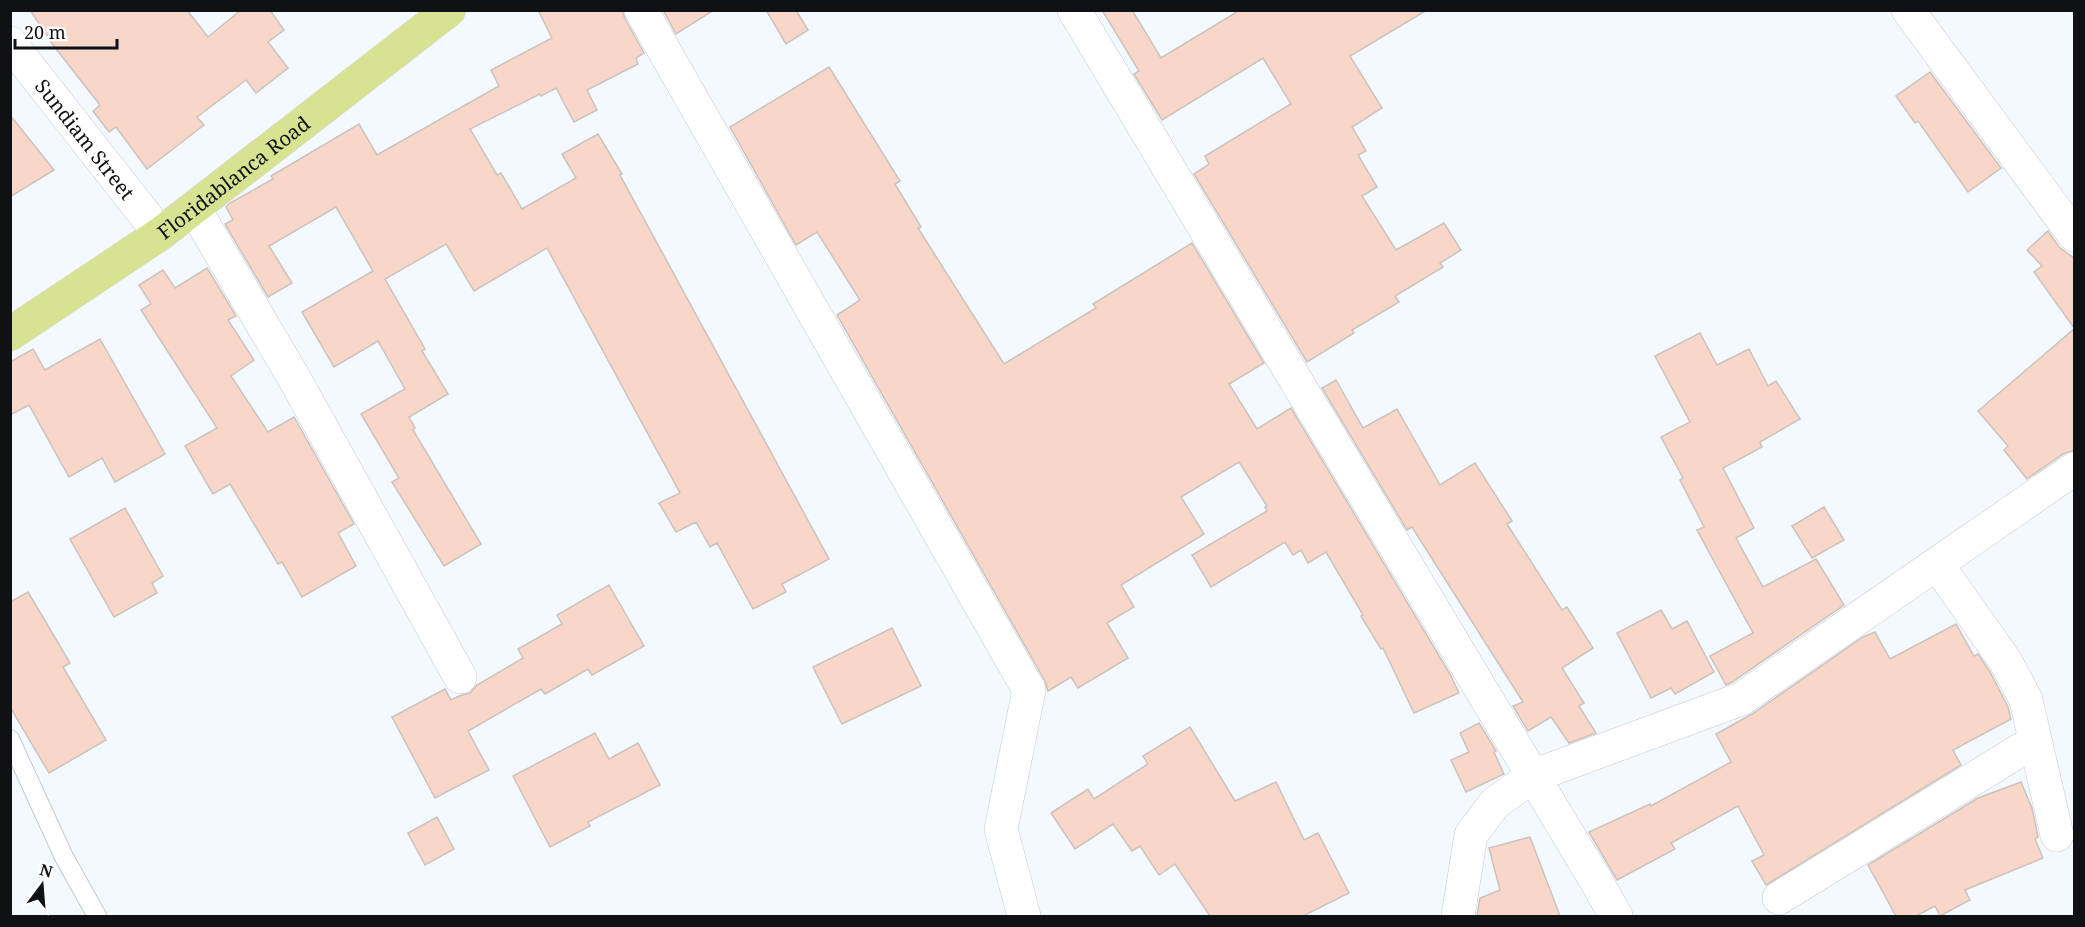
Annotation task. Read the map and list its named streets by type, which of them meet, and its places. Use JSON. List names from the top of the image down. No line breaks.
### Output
{"streets":{"main road":["Floridablanca Road"],"street":["Sundiam Street"]},"crossings":[["Sundiam Street","Floridablanca Road"]],"scale_bar":"20 m","north":"top"}
